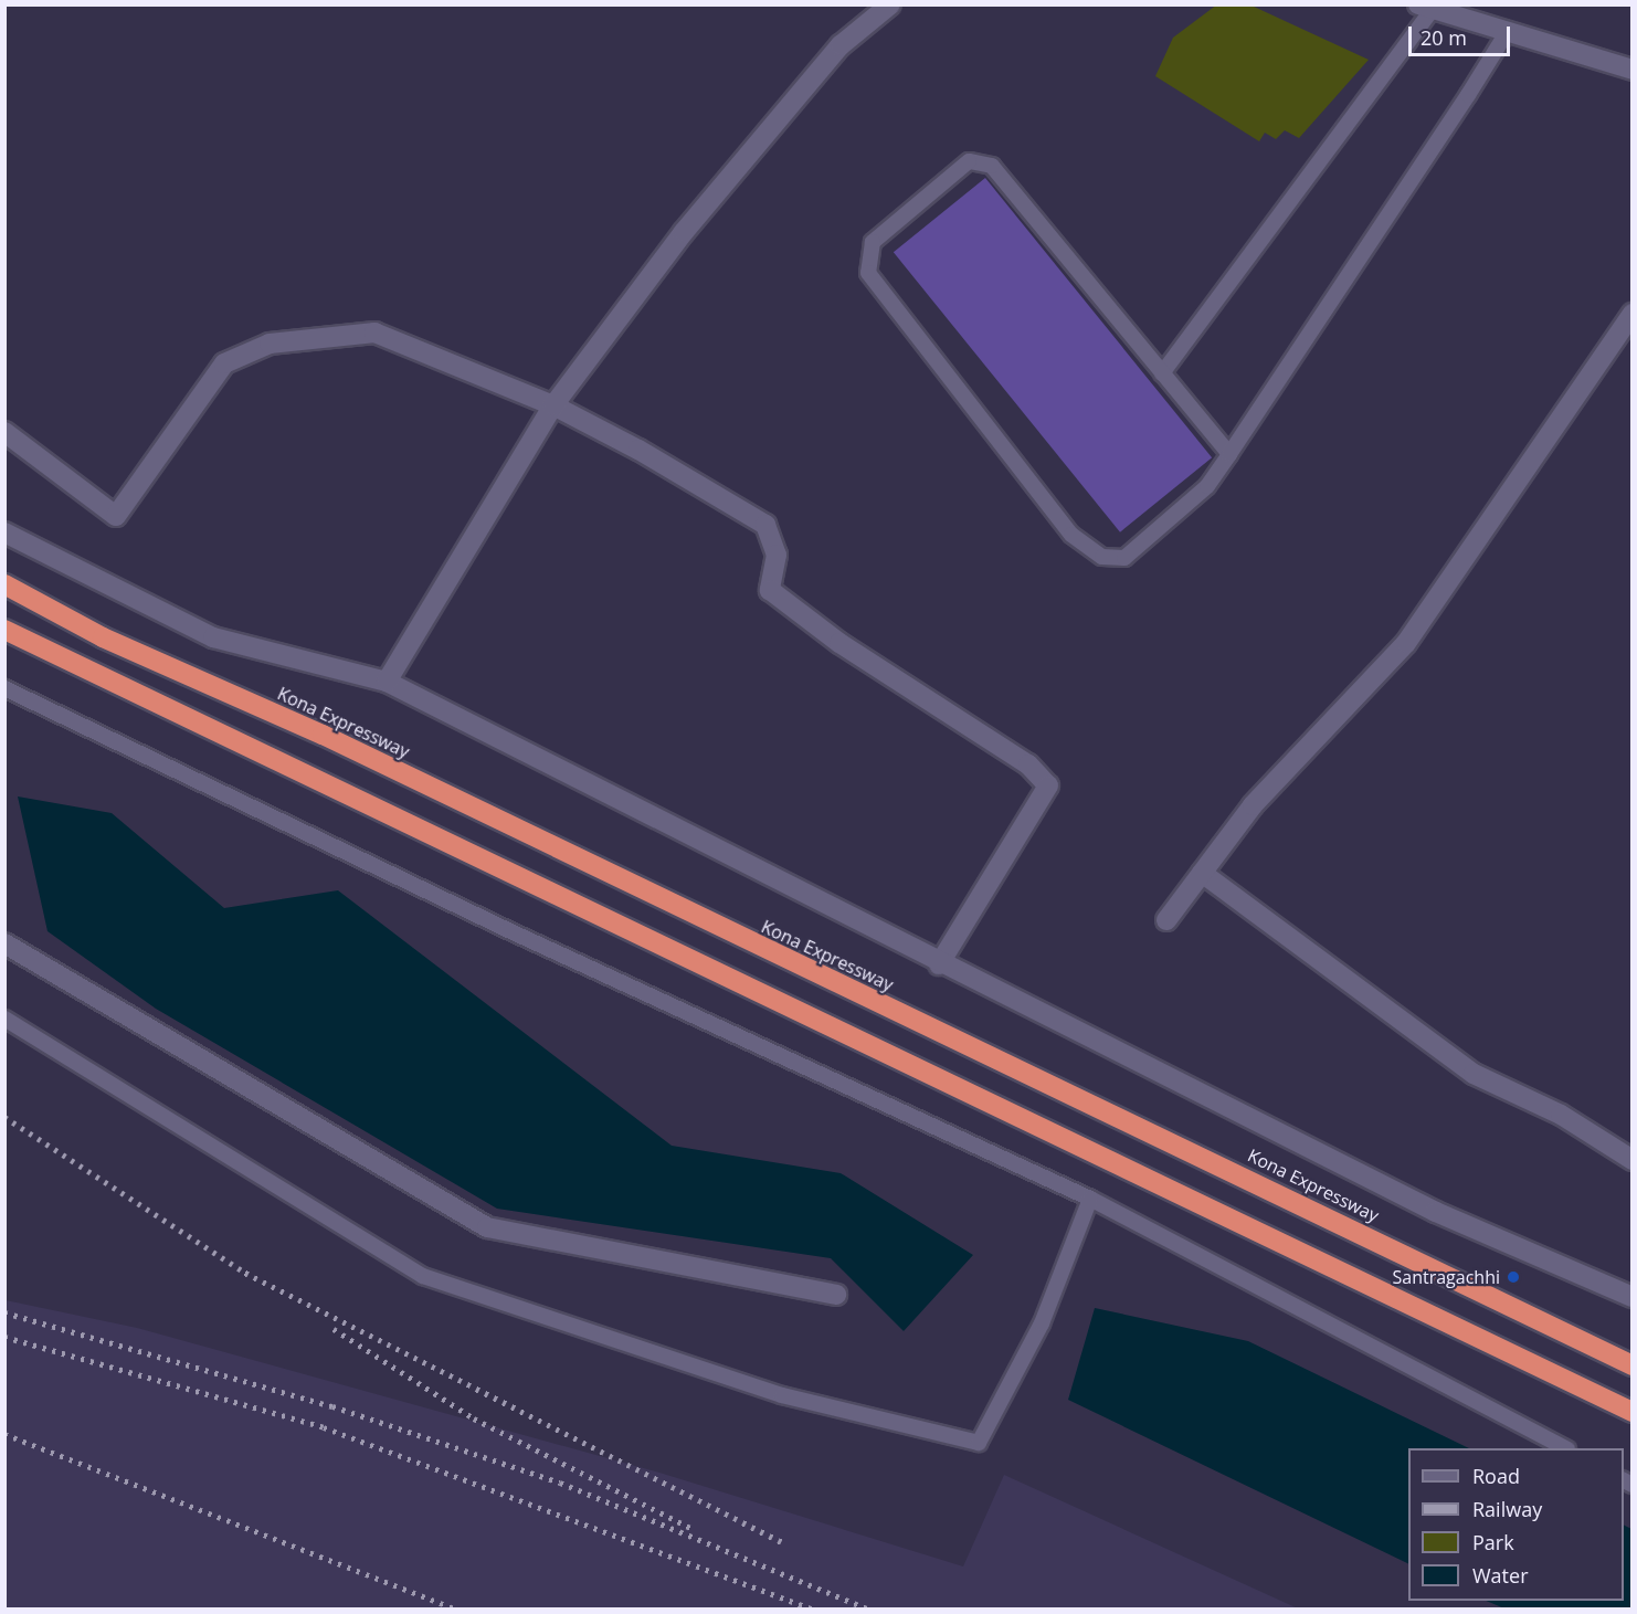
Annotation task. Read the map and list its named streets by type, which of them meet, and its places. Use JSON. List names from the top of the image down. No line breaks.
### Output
{"streets":{"highway":["Kona Expressway"]},"places":["Santragachhi"],"legend":["Road","Railway","Park","Water"],"scale_bar":"20 m"}
